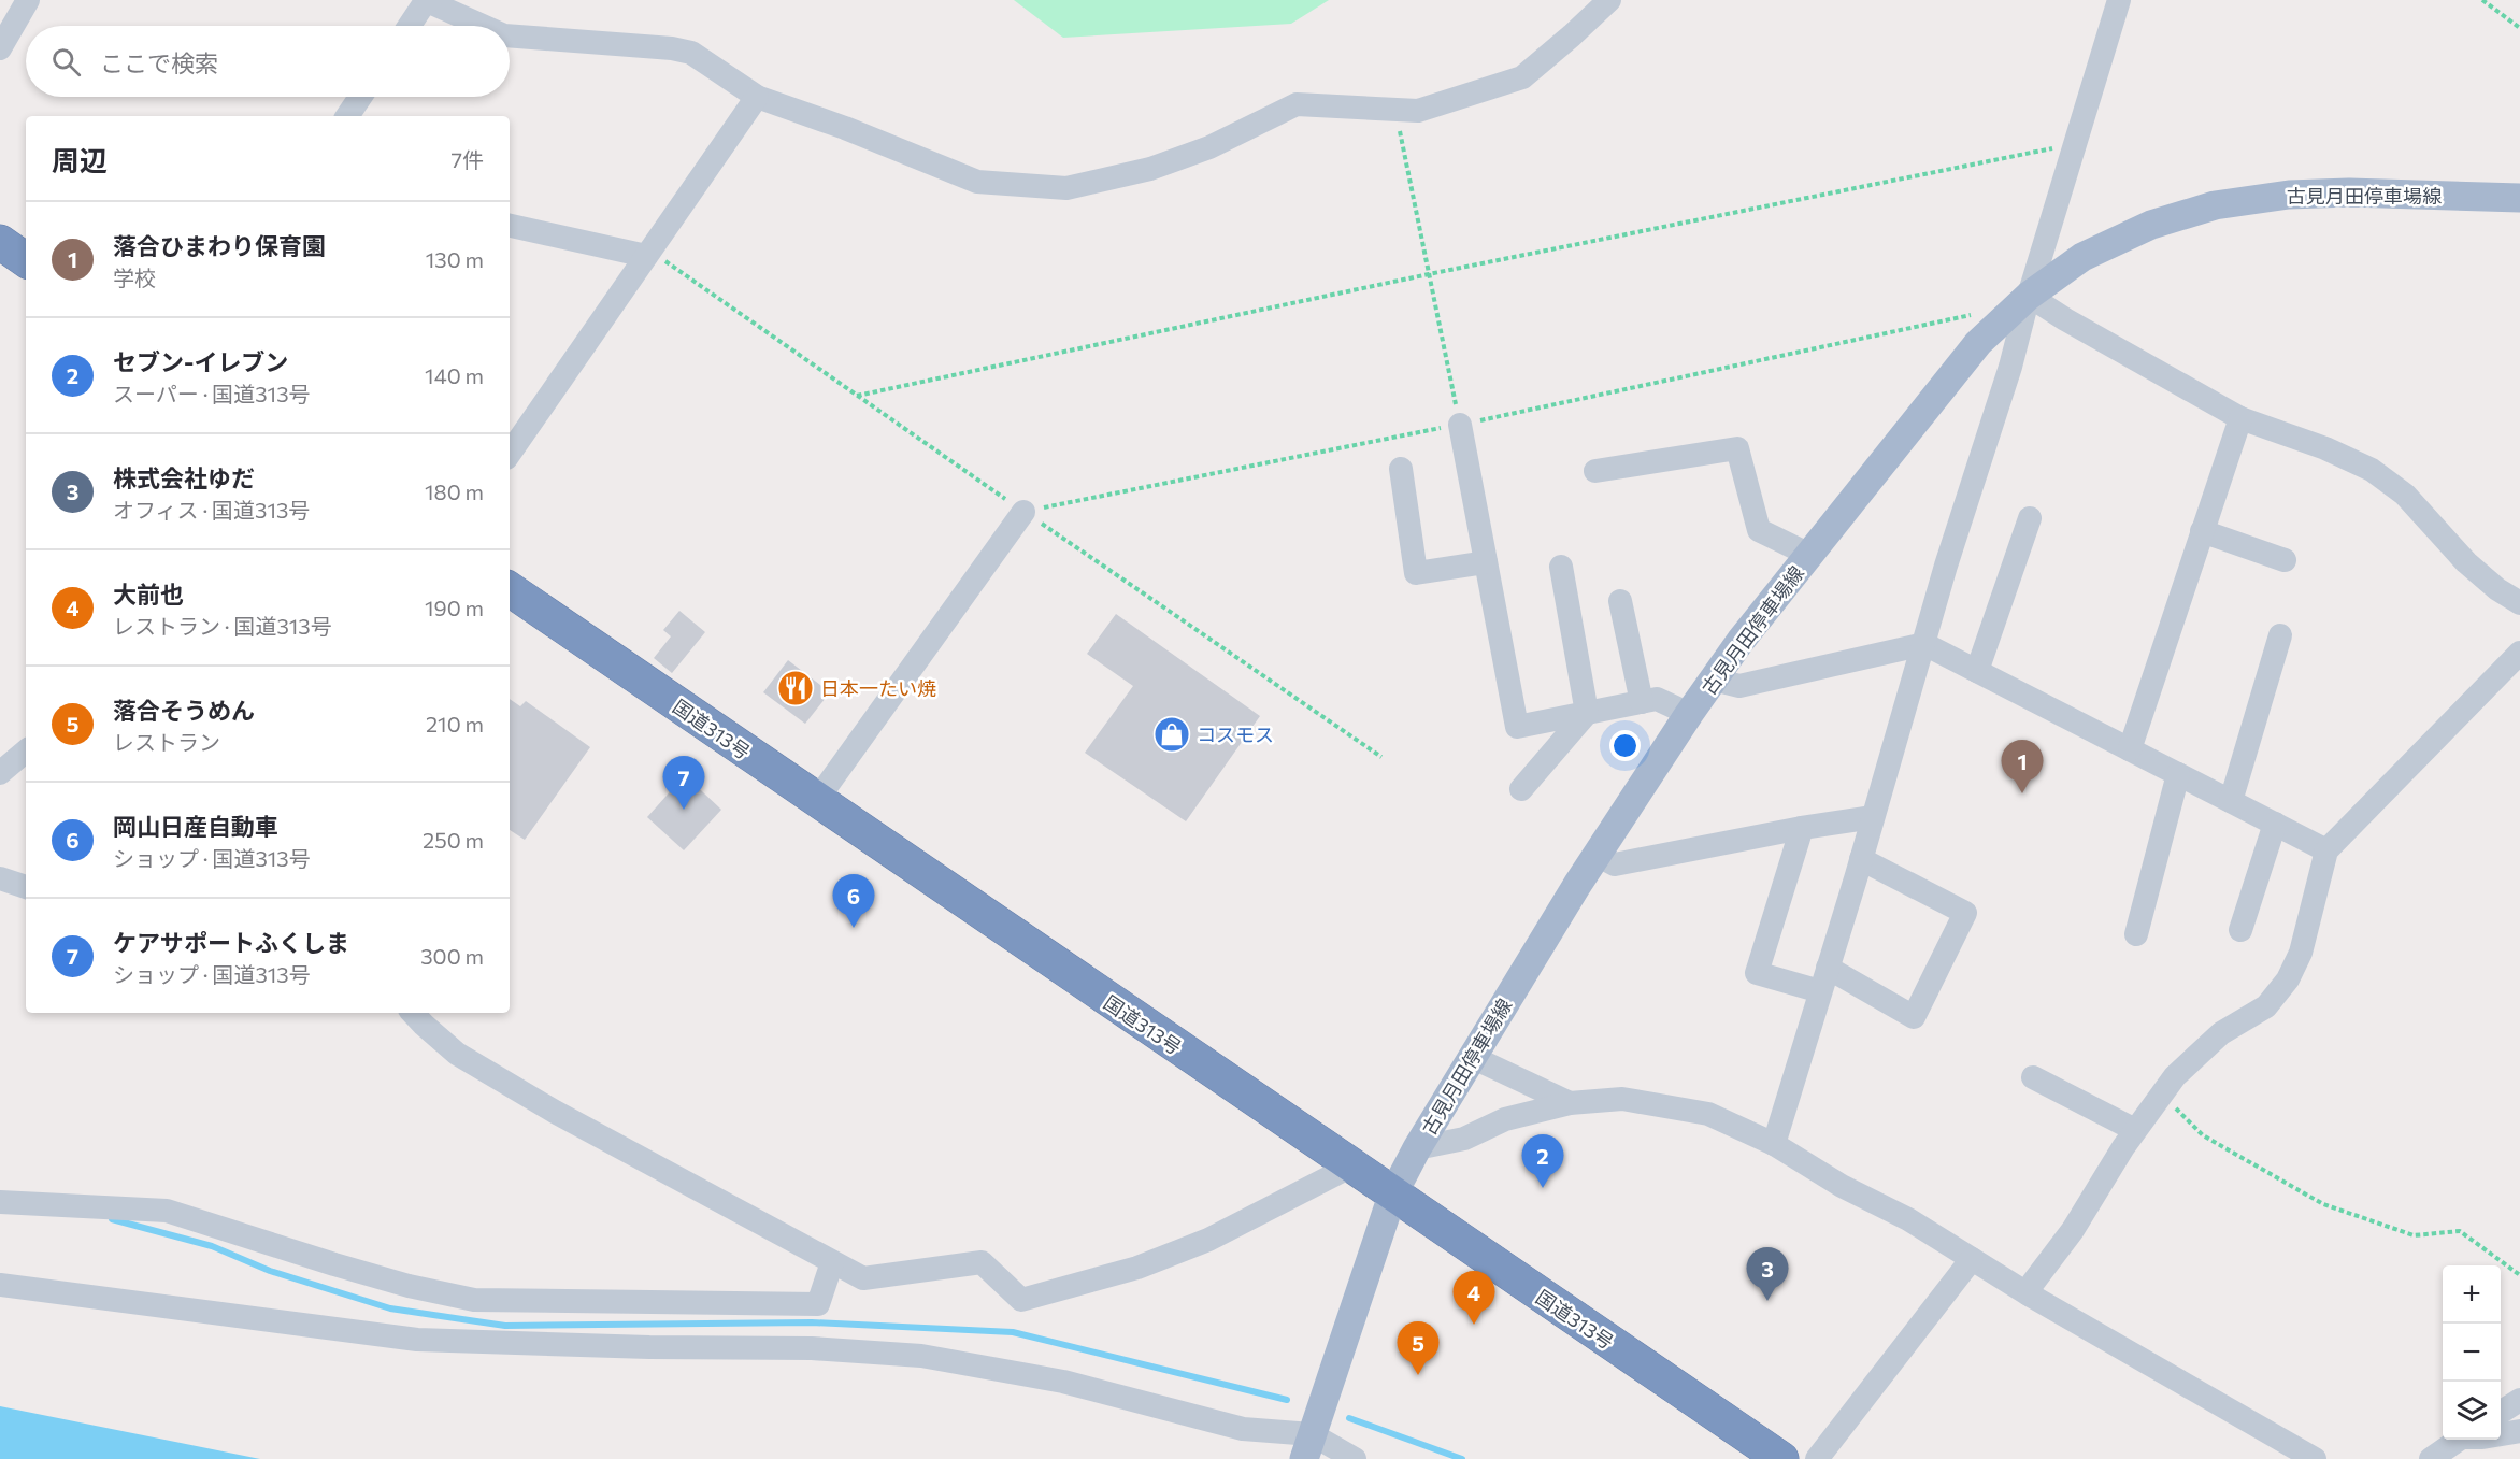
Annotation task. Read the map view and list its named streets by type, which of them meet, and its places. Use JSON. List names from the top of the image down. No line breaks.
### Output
{"streets":{"highway":["国道313号"],"main road":["古見月田停車場線"]},"crossings":[["古見月田停車場線","国道313号"]],"places":{"restaurant":["日本一たい焼"],"shop":["コスモス"]},"page":{"search":"ここで検索","heading":["周辺","7件"],"list":[{"mark":"1","name":"落合ひまわり保育園","note":"学校","value":"130 m"},{"mark":"2","name":"セブン-イレブン","note":"スーパー · 国道313号","value":"140 m"},{"mark":"3","name":"株式会社ゆだ","note":"オフィス · 国道313号","value":"180 m"},{"mark":"4","name":"大前也","note":"レストラン · 国道313号","value":"190 m"},{"mark":"5","name":"落合そうめん","note":"レストラン","value":"210 m"},{"mark":"6","name":"岡山日産自動車","note":"ショップ · 国道313号","value":"250 m"},{"mark":"7","name":"ケアサポートふくしま","note":"ショップ · 国道313号","value":"300 m"}],"pins":["1","7","6","2","3","4","5"],"map_buttons":["+","−"]}}
